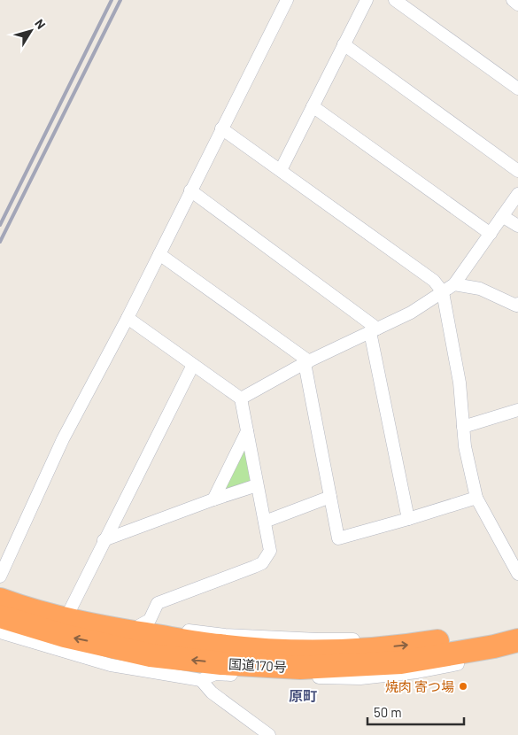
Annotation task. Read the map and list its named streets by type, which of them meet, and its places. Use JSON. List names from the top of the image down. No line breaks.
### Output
{"streets":{"highway":["国道170号"]},"districts":["原町"],"places":["焼肉 寄つ場"],"scale_bar":"50 m","north":"top right"}
